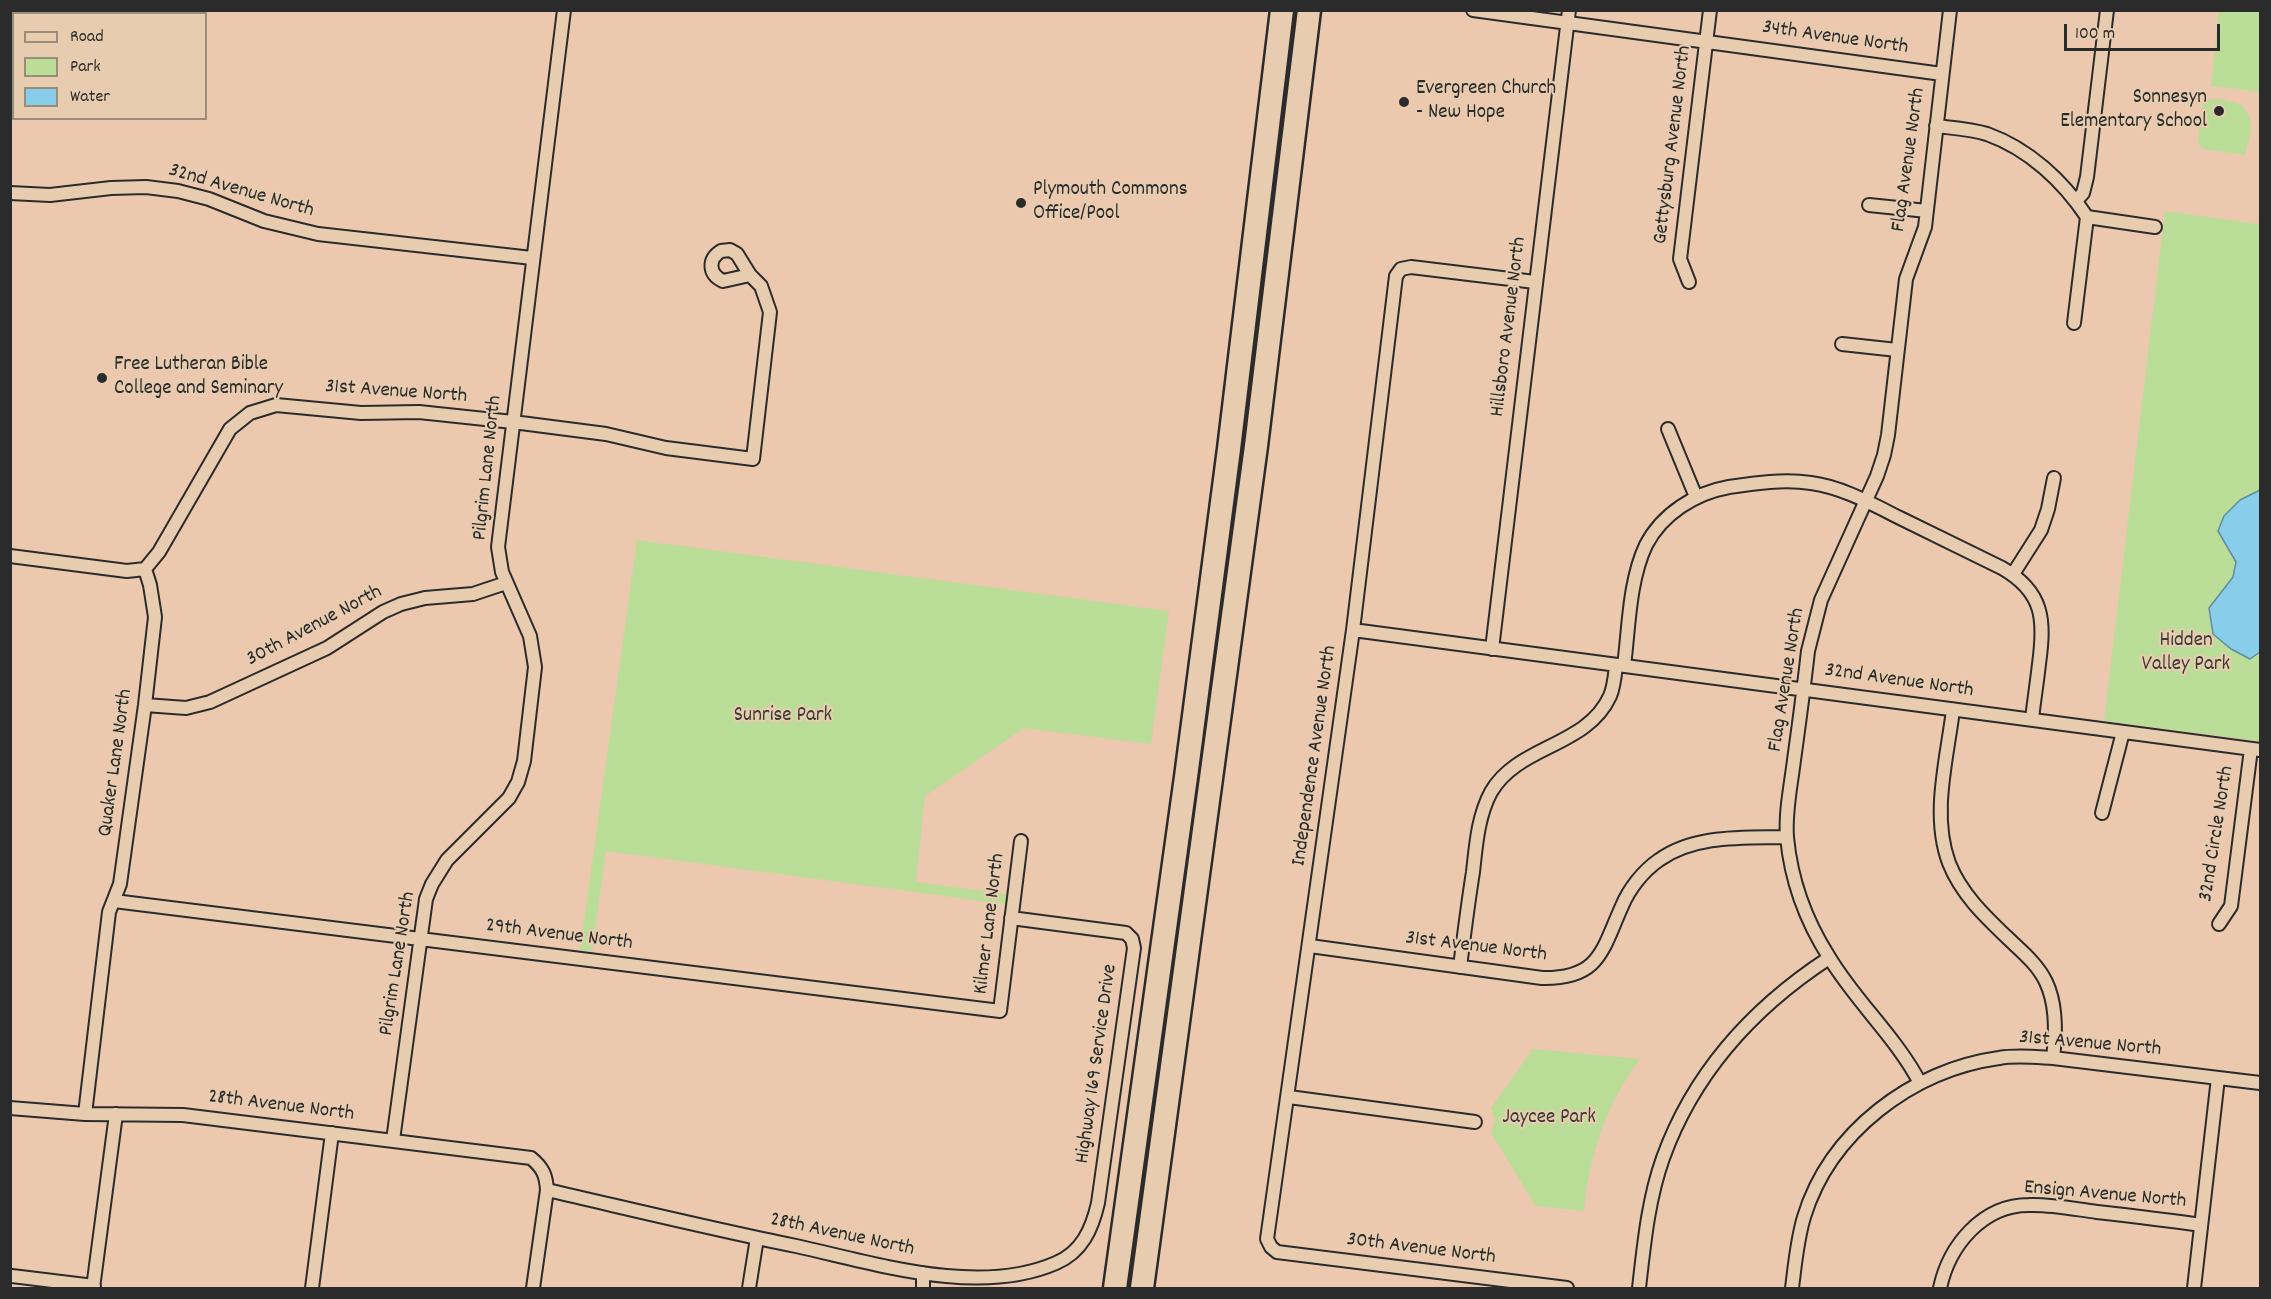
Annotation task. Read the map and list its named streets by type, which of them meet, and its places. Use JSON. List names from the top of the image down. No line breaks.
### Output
{"streets":{"street":["34th Avenue North","Gettysburg Avenue North","Flag Avenue North","32nd Avenue North","Hillsboro Avenue North","31st Avenue North","Pilgrim Lane North","30th Avenue North","Independence Avenue North","Quaker Lane North","32nd Circle North","Kilmer Lane North","29th Avenue North","Highway 169 Service Drive","28th Avenue North","Ensign Avenue North"]},"crossings":[["34th Avenue North","Gettysburg Avenue North"],["34th Avenue North","Flag Avenue North"],["34th Avenue North","Hillsboro Avenue North"],["Flag Avenue North","32nd Avenue North"],["Flag Avenue North","31st Avenue North"],["32nd Avenue North","Hillsboro Avenue North"],["32nd Avenue North","Pilgrim Lane North"],["32nd Avenue North","Independence Avenue North"],["32nd Avenue North","32nd Circle North"],["Hillsboro Avenue North","Independence Avenue North"],["31st Avenue North","Pilgrim Lane North"],["31st Avenue North","Independence Avenue North"],["31st Avenue North","Quaker Lane North"],["Pilgrim Lane North","30th Avenue North"],["Pilgrim Lane North","29th Avenue North"],["Pilgrim Lane North","28th Avenue North"],["30th Avenue North","Independence Avenue North"],["30th Avenue North","Quaker Lane North"],["Quaker Lane North","29th Avenue North"],["Quaker Lane North","28th Avenue North"],["Kilmer Lane North","29th Avenue North"],["Kilmer Lane North","Highway 169 Service Drive"],["Highway 169 Service Drive","28th Avenue North"]],"parks":["Hidden Valley Park","Sunrise Park","Jaycee Park"],"places":["Evergreen Church - New Hope","Sonnesyn Elementary School","Plymouth Commons Office/Pool","Free Lutheran Bible College and Seminary"],"legend":["Road","Park","Water"],"scale_bar":"100 m"}
